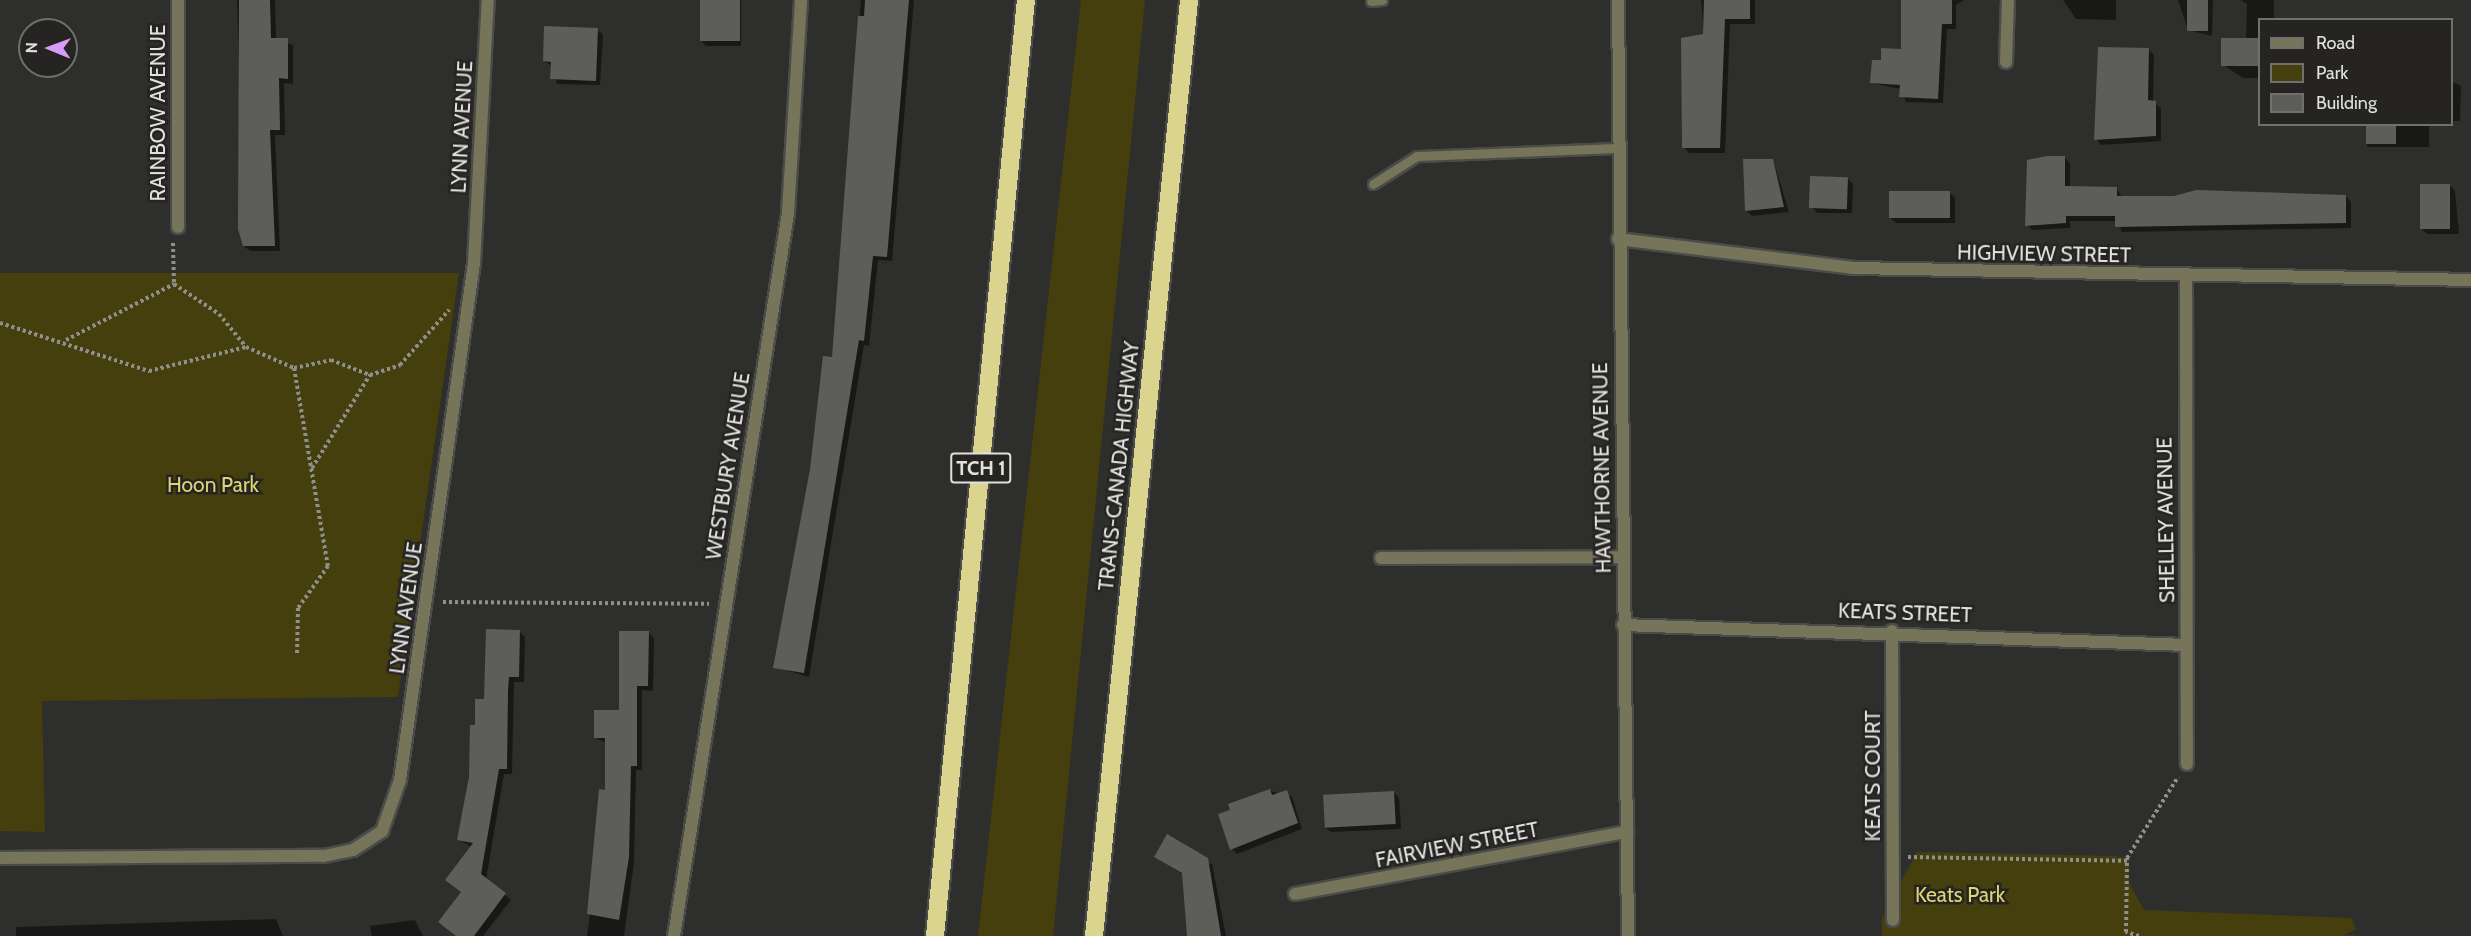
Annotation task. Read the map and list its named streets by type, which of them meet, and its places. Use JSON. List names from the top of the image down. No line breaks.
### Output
{"streets":{"highway":["TRANS-CANADA HIGHWAY","TCH 1"],"street":["RAINBOW AVENUE","LYNN AVENUE","HIGHVIEW STREET","WESTBURY AVENUE","HAWTHORNE AVENUE","SHELLEY AVENUE","KEATS STREET","KEATS COURT","FAIRVIEW STREET"]},"crossings":[["HIGHVIEW STREET","HAWTHORNE AVENUE"],["HIGHVIEW STREET","SHELLEY AVENUE"],["HAWTHORNE AVENUE","KEATS STREET"],["HAWTHORNE AVENUE","FAIRVIEW STREET"],["SHELLEY AVENUE","KEATS STREET"],["KEATS STREET","KEATS COURT"]],"parks":["Hoon Park","Keats Park"],"legend":["Road","Park","Building"],"north":"left"}
